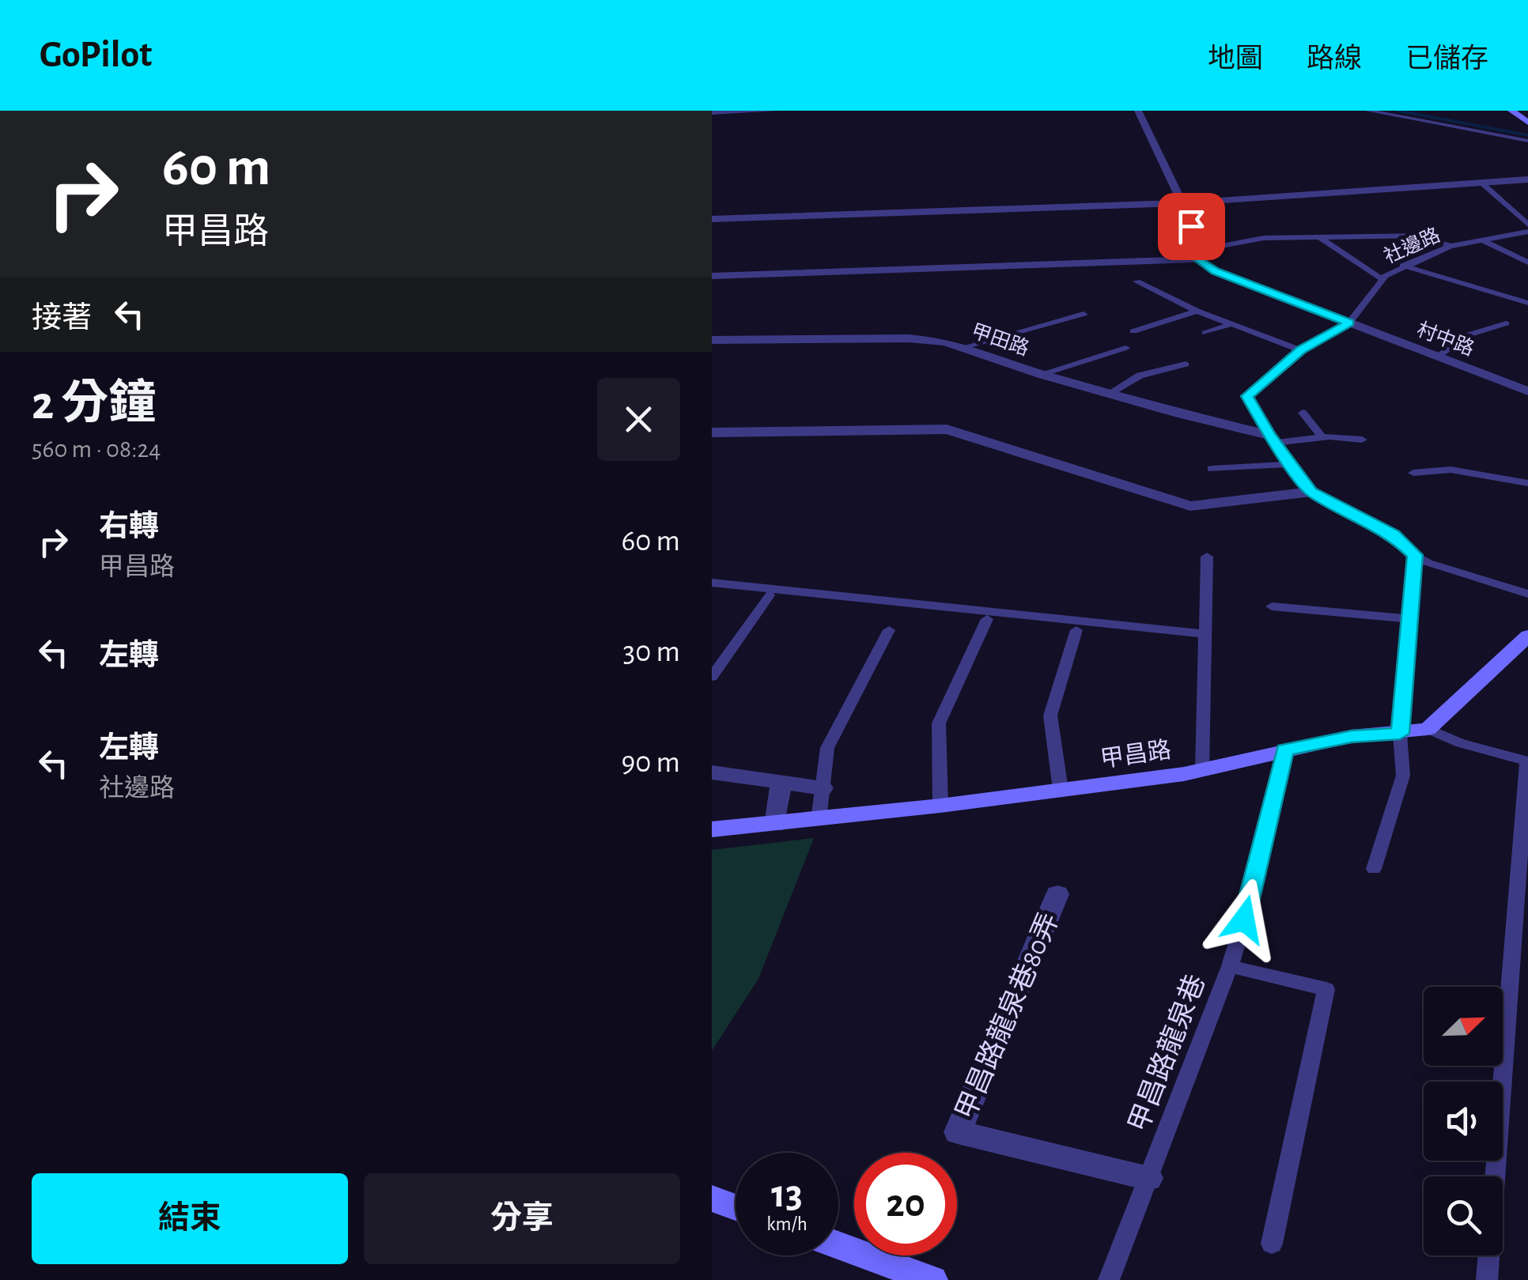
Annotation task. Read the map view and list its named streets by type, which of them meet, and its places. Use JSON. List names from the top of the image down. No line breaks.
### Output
{"streets":{"street":["村中路","甲田路","甲昌路","甲昌路龍泉巷80弄"],"lane":["社邊路","甲昌路龍泉巷"]},"crossings":[["社邊路","村中路"],["社邊路","甲田路"],["甲昌路","甲昌路龍泉巷"],["甲昌路龍泉巷80弄","甲昌路龍泉巷"]],"north":"top right","page":{"header":"GoPilot","nav":["地圖","路線","已儲存"],"turn":["60 m","甲昌路"],"then":"接著","heading":["2 分鐘","560 m · 08:24"],"list":[{"name":"右轉","note":"甲昌路","value":"60 m"},{"name":"左轉","value":"30 m"},{"name":"左轉","note":"社邊路","value":"90 m"}],"speed":"13 km/h","limit":"20","buttons":["結束","分享"]}}
